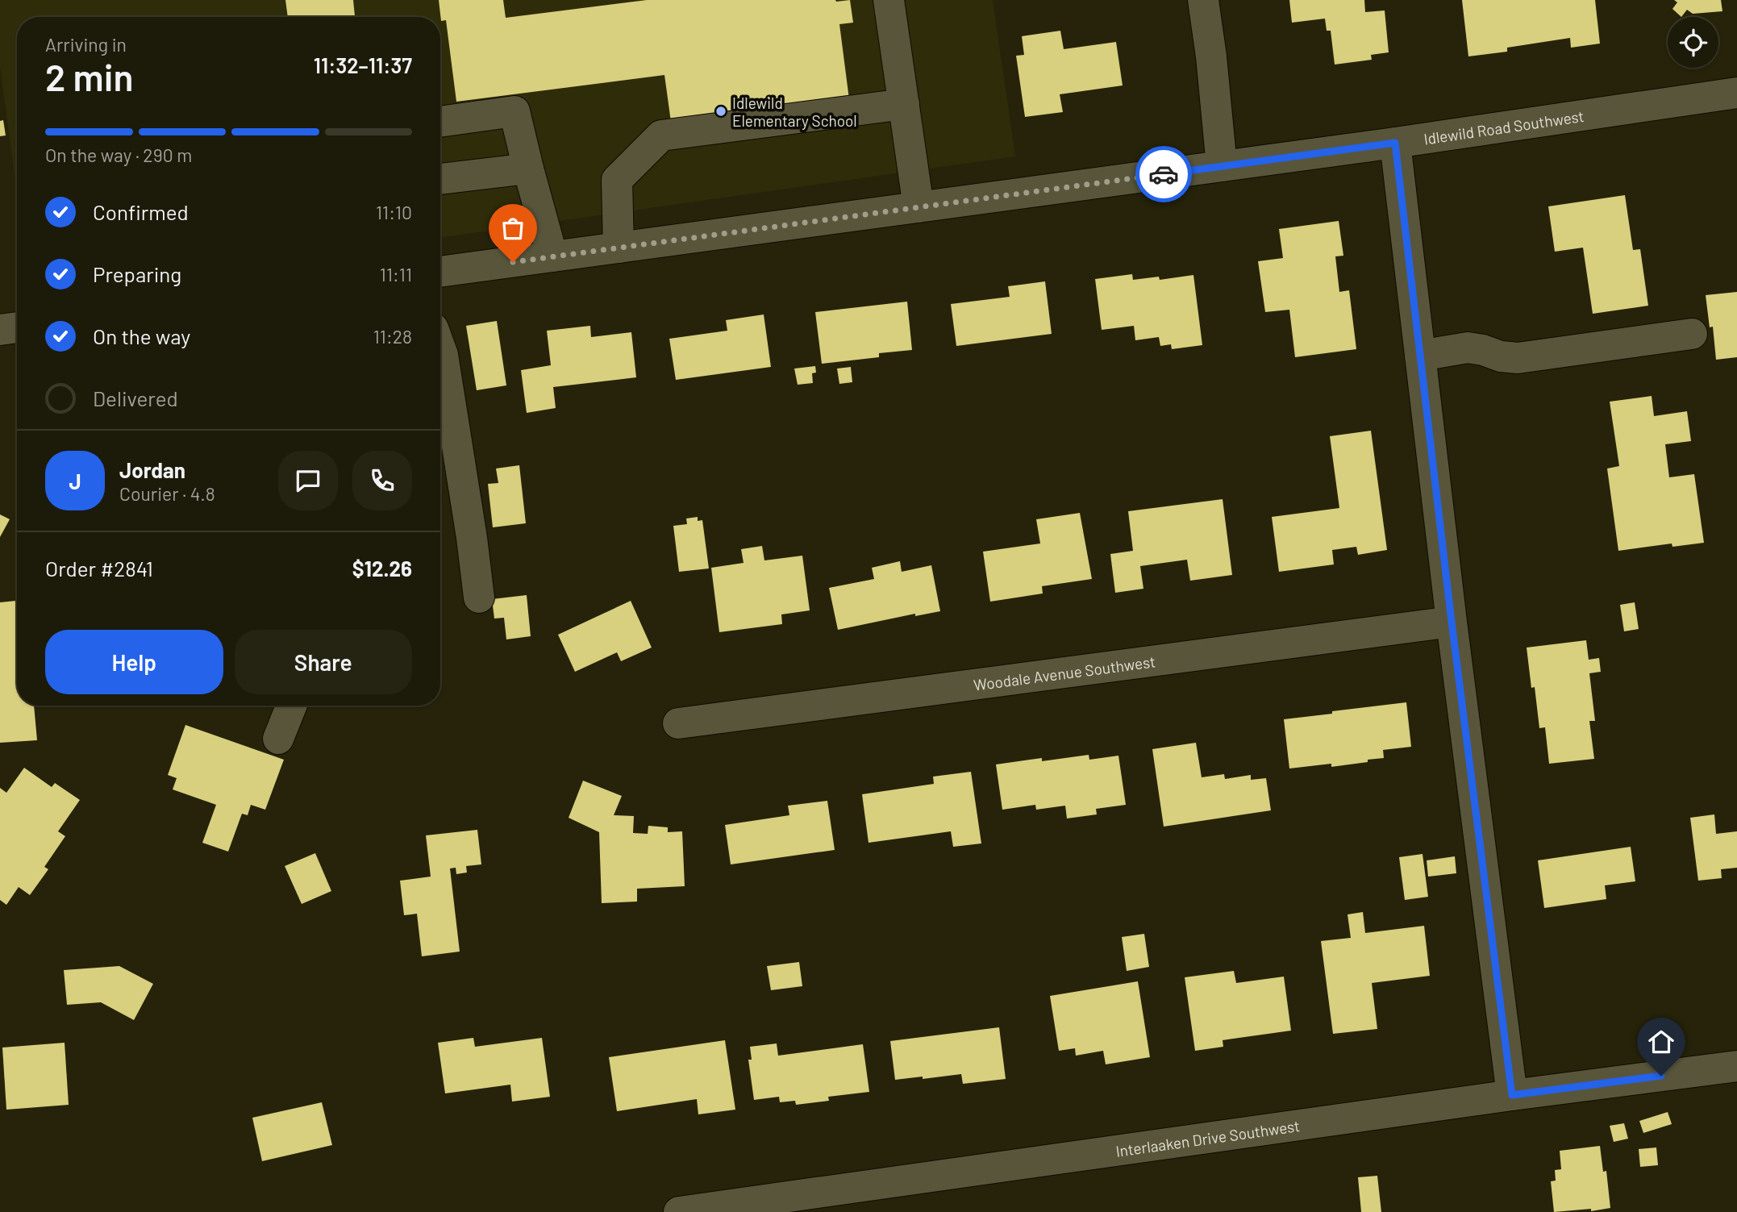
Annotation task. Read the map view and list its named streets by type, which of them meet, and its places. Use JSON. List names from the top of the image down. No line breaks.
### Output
{"streets":{"street":["Idlewild Road Southwest","Woodale Avenue Southwest","Interlaaken Drive Southwest"]},"places":["Idlewild Elementary School"],"page":{"heading":["2 min","Arriving in","11:32–11:37"],"panel":["Jordan","Courier · 4.8","Order #2841","$12.26"],"bar":"On the way · 290 m","list":[["Confirmed","11:10"],["Preparing","11:11"],["On the way","11:28"],"Delivered"],"round":"J","buttons":["Help","Share"]}}
